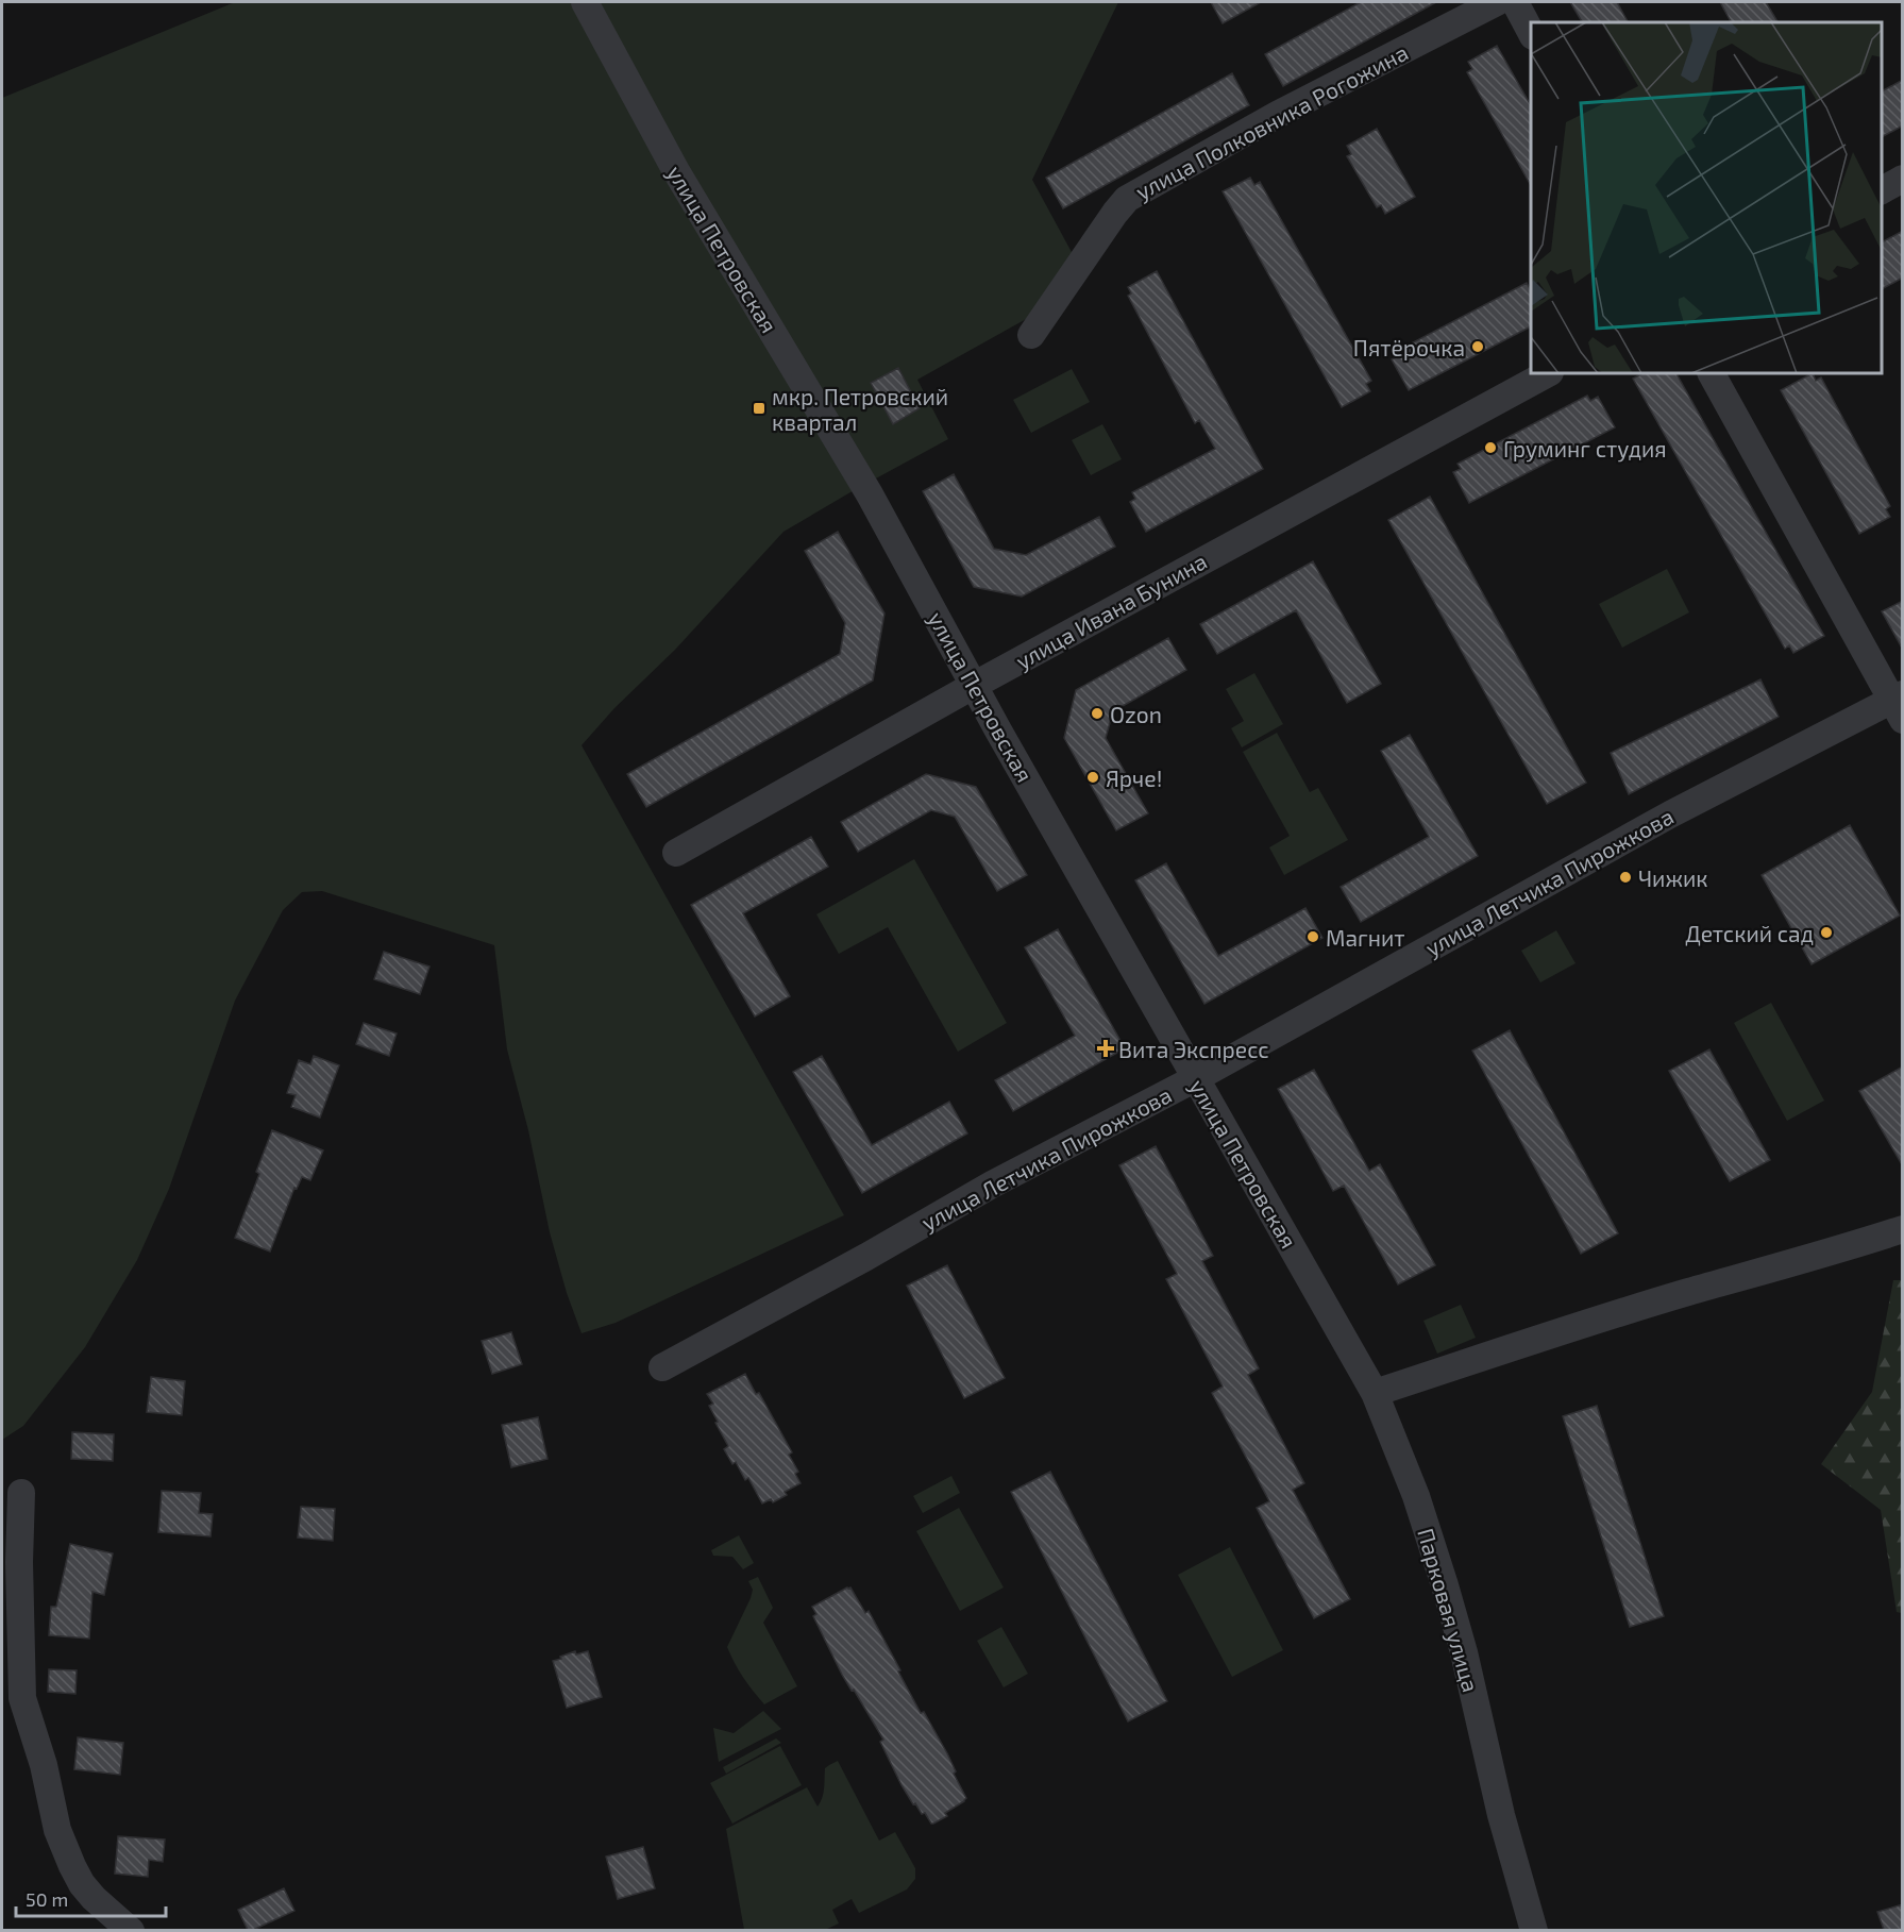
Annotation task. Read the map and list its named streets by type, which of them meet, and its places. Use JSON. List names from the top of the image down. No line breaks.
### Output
{"streets":{"street":["улица Полковника Рогожина","улица Петровская","улица Ивана Бунина","улица Летчика Пирожкова","Парковая улица"]},"crossings":[["улица Петровская","улица Ивана Бунина"],["улица Петровская","улица Летчика Пирожкова"],["улица Петровская","Парковая улица"]],"places":{"other":["Пятёрочка","Груминг студия","Ozon","Ярче!","Чижик","Детский сад","Магнит"],"transit":["мкр. Петровский квартал"],"health":["Вита Экспресс"]},"scale_bar":"50 m"}
